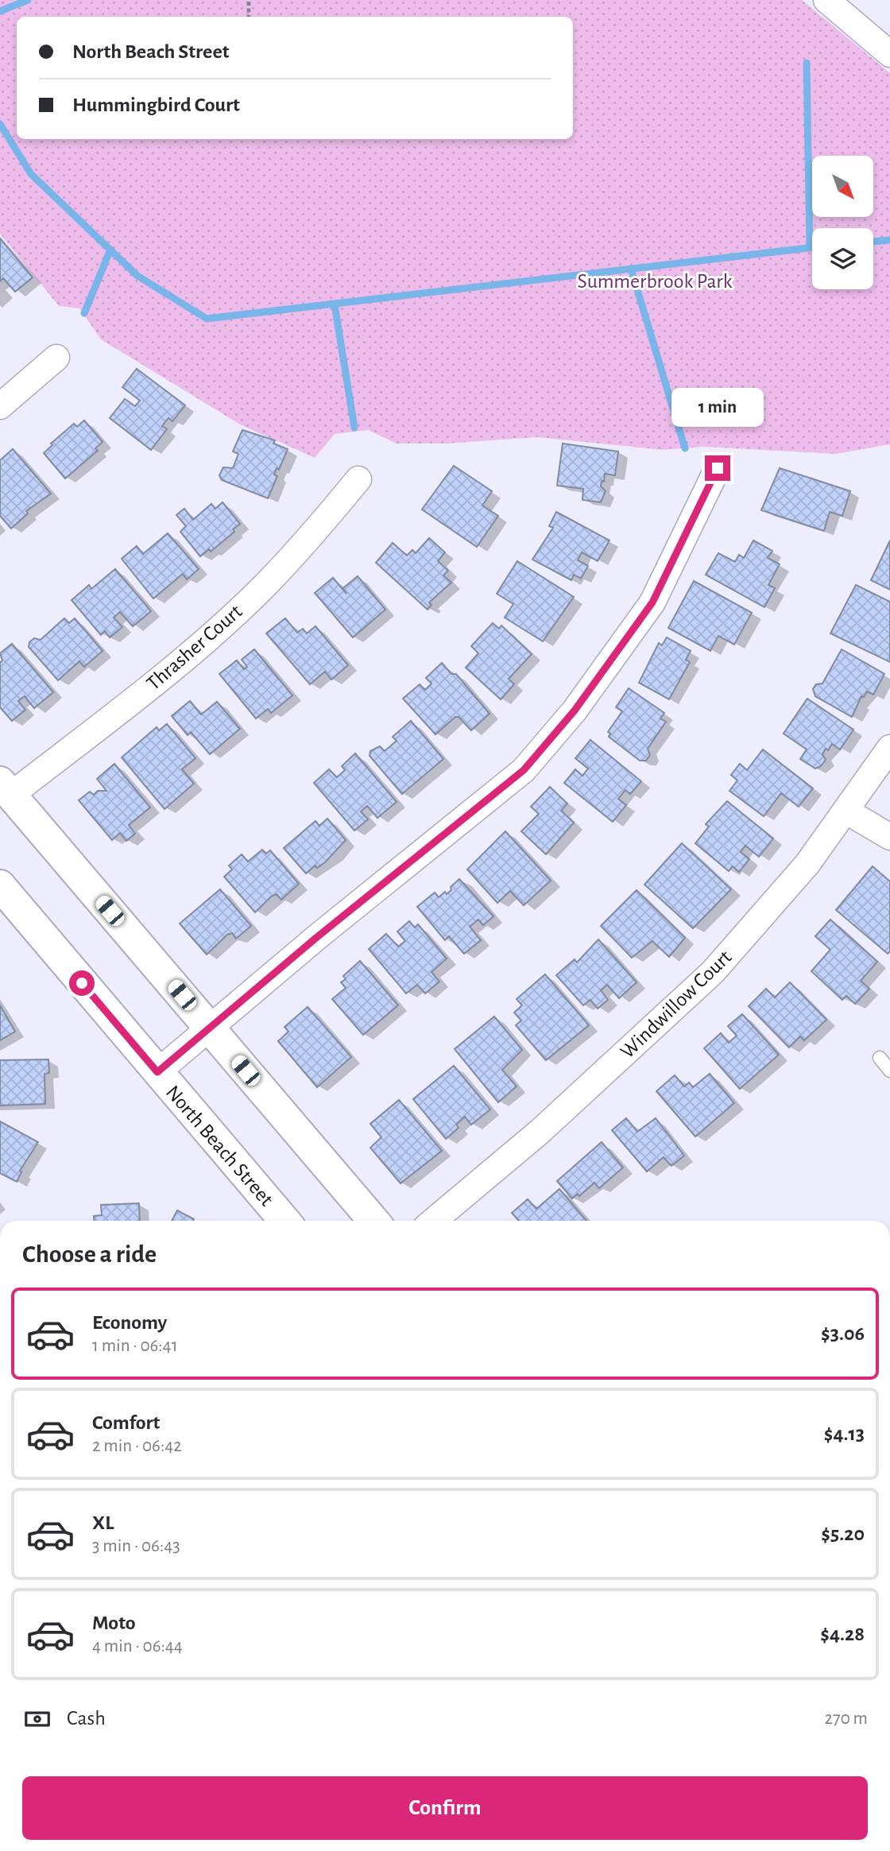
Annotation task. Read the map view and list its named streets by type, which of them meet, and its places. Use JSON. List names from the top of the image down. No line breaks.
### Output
{"streets":{"main road":["North Beach Street"],"street":["Thrasher Court","Windwillow Court"]},"parks":["Summerbrook Park"],"north":"bottom right","page":{"banner":["North Beach Street","Hummingbird Court"],"bubble":"1 min","heading":"Choose a ride","list":[{"name":"Economy","note":"1 min · 06:41","value":"$3.06"},{"name":"Comfort","note":"2 min · 06:42","value":"$4.13"},{"name":"XL","note":"3 min · 06:43","value":"$5.20"},{"name":"Moto","note":"4 min · 06:44","value":"$4.28"}],"pay":["Cash","270 m"],"buttons":"Confirm"}}
